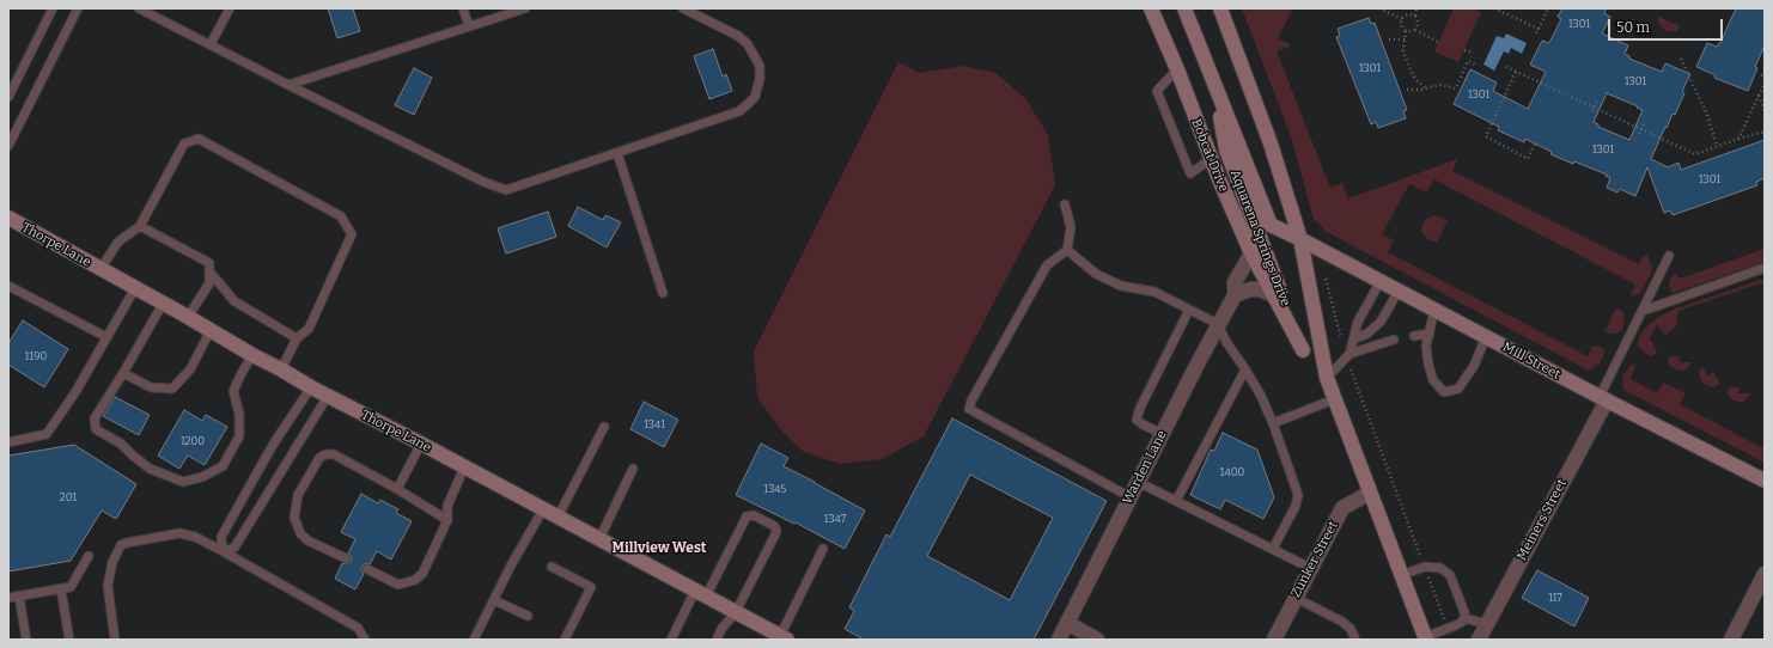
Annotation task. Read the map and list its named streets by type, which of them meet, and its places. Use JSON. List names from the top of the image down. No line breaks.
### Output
{"streets":{"street":["Bobcat Drive","Aquarena Springs Drive","Thorpe Lane","Mill Street","Warden Lane","Meiners Street","Zunker Street"]},"crossings":[["Bobcat Drive","Aquarena Springs Drive"],["Bobcat Drive","Warden Lane"],["Aquarena Springs Drive","Mill Street"],["Aquarena Springs Drive","Zunker Street"],["Mill Street","Meiners Street"]],"districts":["Millview West"],"house_numbers":["1301","1301","1301","1301","1301","1301","1190","1341","1200","1400","1345","201","1347","117"],"scale_bar":"50 m"}
